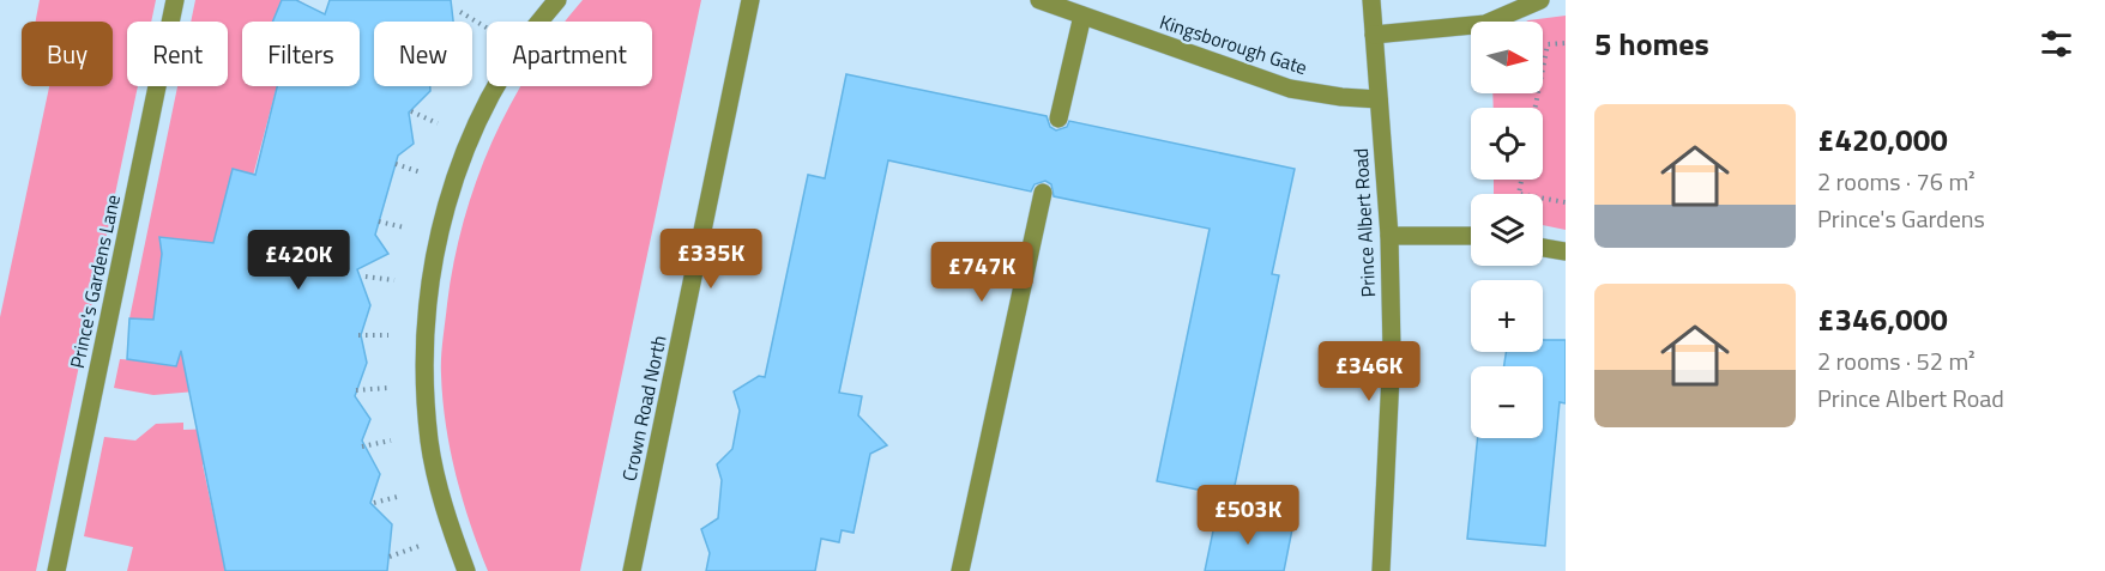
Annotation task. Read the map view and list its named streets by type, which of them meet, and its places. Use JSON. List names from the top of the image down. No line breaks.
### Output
{"streets":{"street":["Kingsborough Gate","Prince Albert Road","Prince's Gardens Lane","Crown Road North"]},"crossings":[["Kingsborough Gate","Prince Albert Road"]],"north":"right","page":{"heading":"5 homes","map_buttons":["+","−"],"chip":["Buy","Rent","Filters","New","Apartment"],"list":[{"name":"£420,000","note":"2 rooms · 76 m² · Prince's Gardens"},{"name":"£346,000","note":"2 rooms · 52 m² · Prince Albert Road"}],"price":["£335K","£420K","£747K","£346K","£503K"]}}
